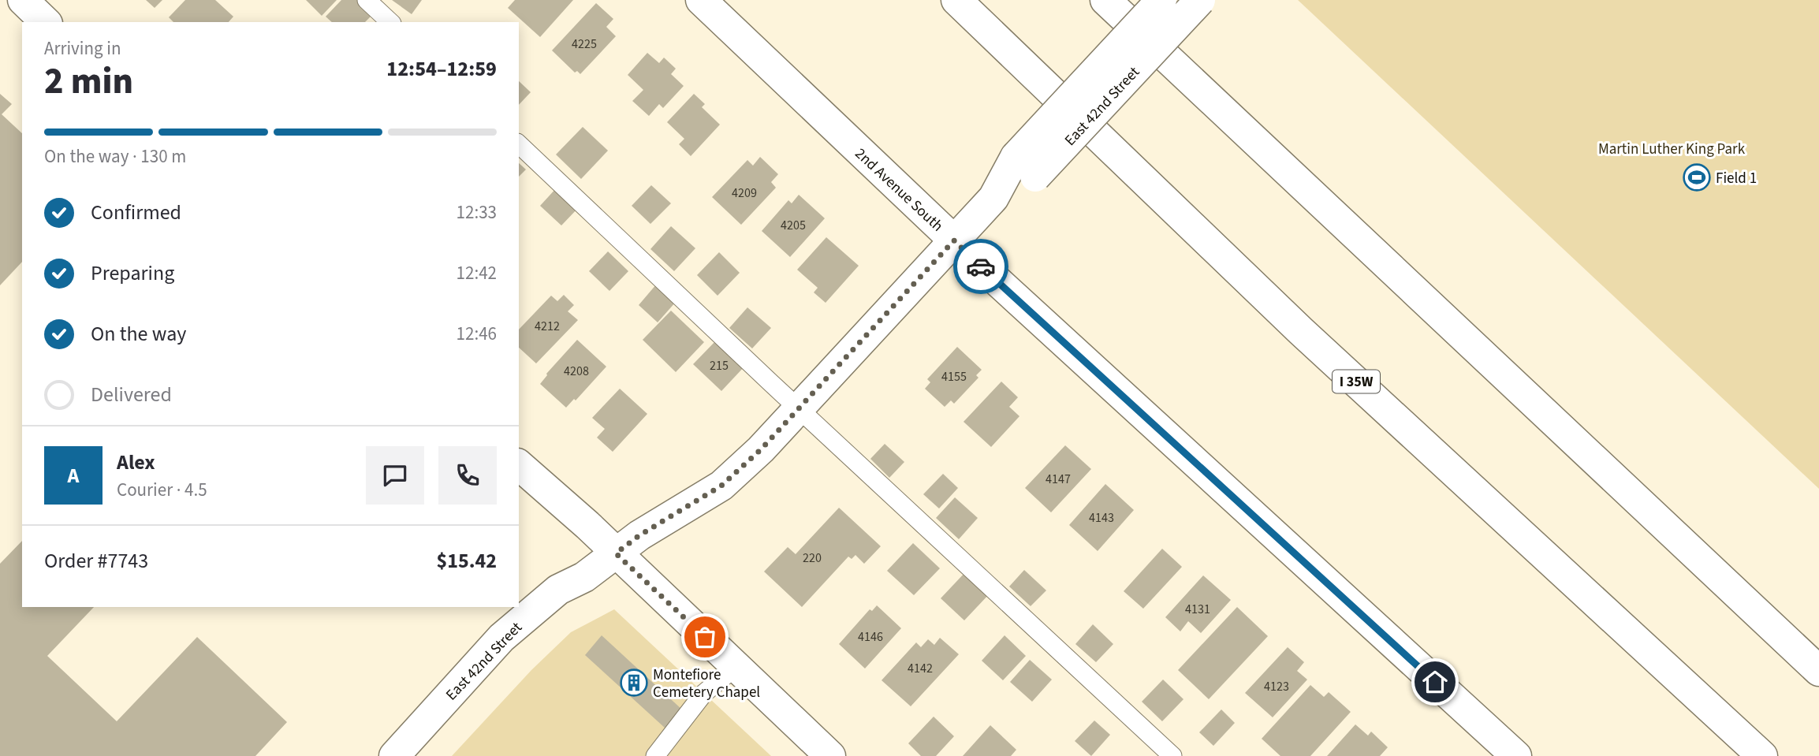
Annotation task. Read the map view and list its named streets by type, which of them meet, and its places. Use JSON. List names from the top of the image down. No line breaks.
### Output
{"streets":{"main road":["East 42nd Street","2nd Avenue South","I 35W"]},"crossings":[["East 42nd Street","2nd Avenue South"]],"parks":["Martin Luther King Park"],"places":{"sports":["Field 1"],"building":["Montefiore Cemetery Chapel"]},"house_numbers":["4225","4209","4205","4212","215","4208","4155","4147","4143","220","4131","4146","4142","4123"],"page":{"heading":["2 min","Arriving in","12:54–12:59"],"panel":["Alex","Courier · 4.5","Order #7743","$15.42"],"bar":"On the way · 130 m","list":[["Confirmed","12:33"],["Preparing","12:42"],["On the way","12:46"],"Delivered"],"round":"A"}}
